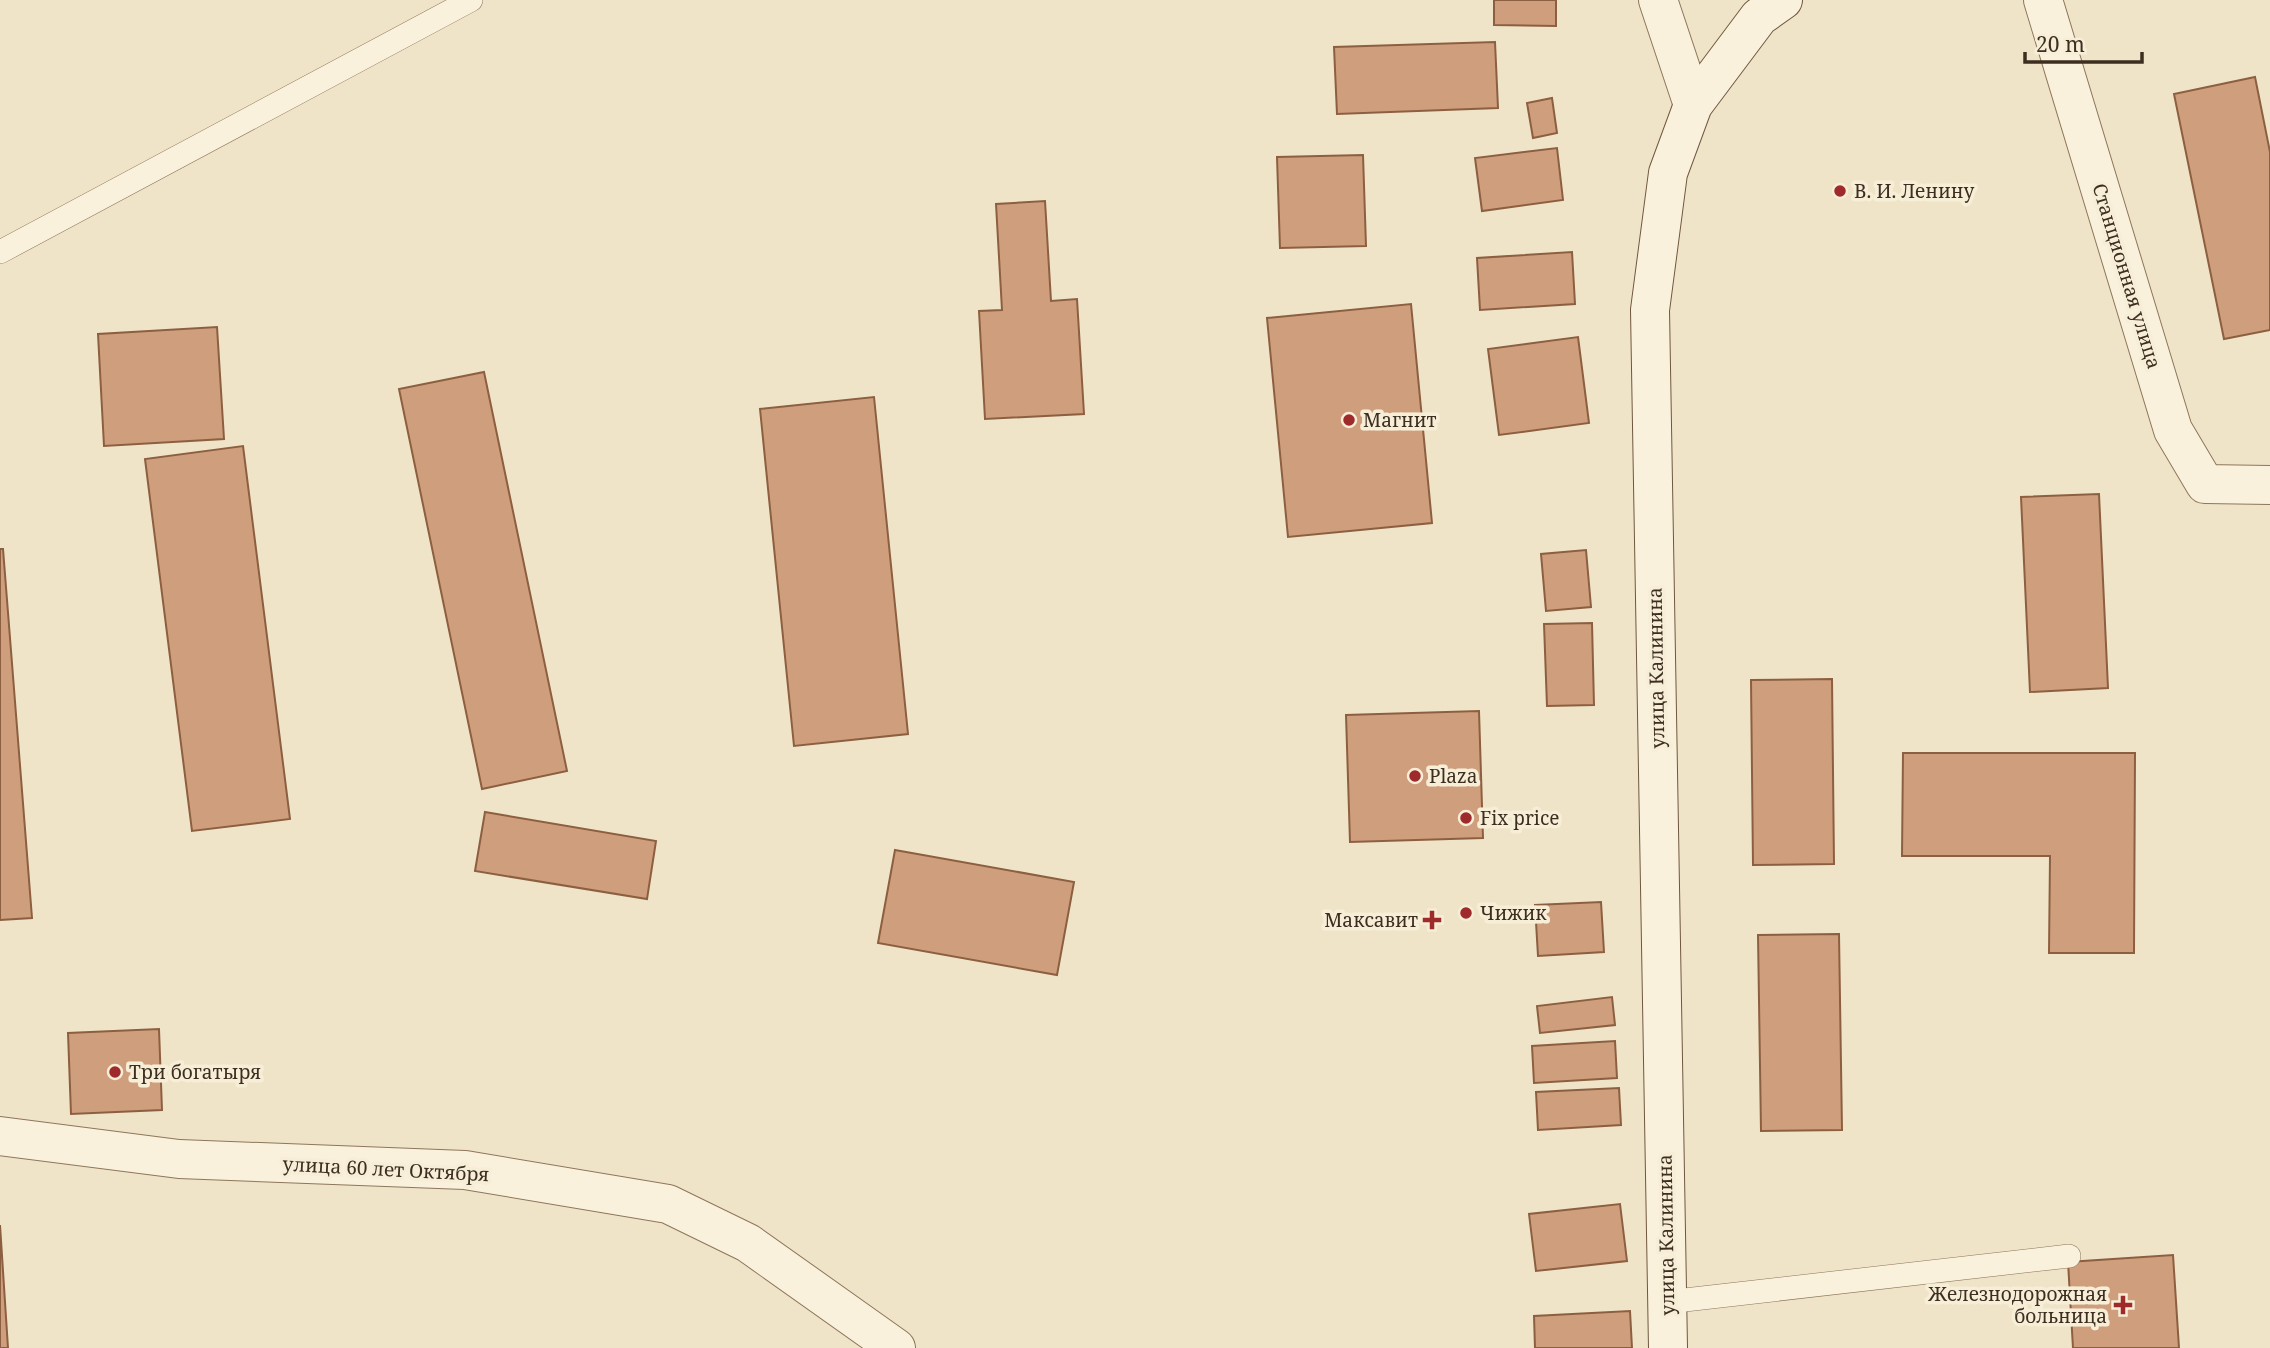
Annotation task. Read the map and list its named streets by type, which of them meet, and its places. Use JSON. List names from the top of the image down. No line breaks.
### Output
{"streets":{"street":["Станционная улица","улица Калинина","улица 60 лет Октября"]},"places":{"other":["В. И. Ленину","Магнит","Plaza","Fix price","Чижик","Три богатыря"],"health":["Максавит","Железнодорожная больница"]},"scale_bar":"20 m"}
